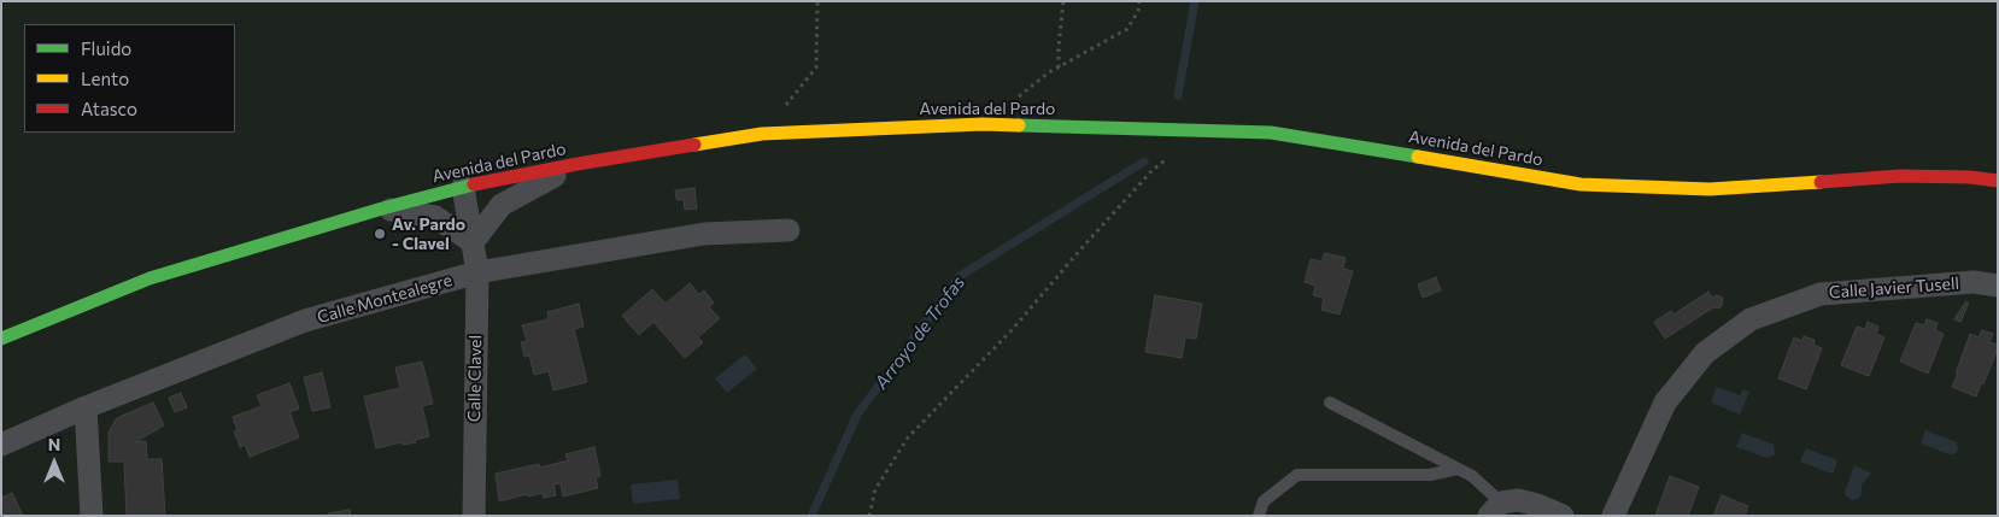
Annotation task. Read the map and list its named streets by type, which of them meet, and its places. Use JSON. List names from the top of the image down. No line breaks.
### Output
{"streets":{"street":["Avenida del Pardo","Calle Javier Tusell","Calle Montealegre","Calle Clavel"]},"crossings":[["Avenida del Pardo","Calle Clavel"],["Calle Montealegre","Calle Clavel"]],"water":["Arroyo de Trofas"],"places":["Av. Pardo - Clavel"],"legend":["Fluido","Lento","Atasco"],"north":"top"}
